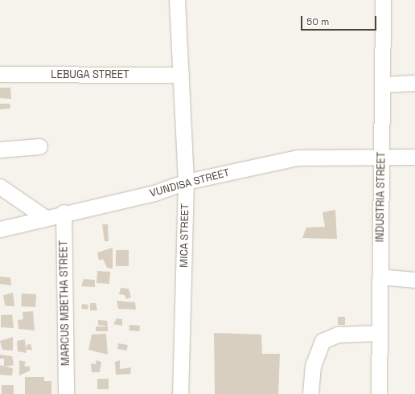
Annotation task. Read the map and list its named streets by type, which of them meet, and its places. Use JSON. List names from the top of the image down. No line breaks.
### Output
{"streets":{"street":["LEBUGA STREET","VUNDISA STREET","INDUSTRIA STREET","MICA STREET","MARCUS MBETHA STREET"]},"crossings":[["LEBUGA STREET","MICA STREET"],["VUNDISA STREET","INDUSTRIA STREET"],["VUNDISA STREET","MICA STREET"],["VUNDISA STREET","MARCUS MBETHA STREET"]],"scale_bar":"50 m"}
